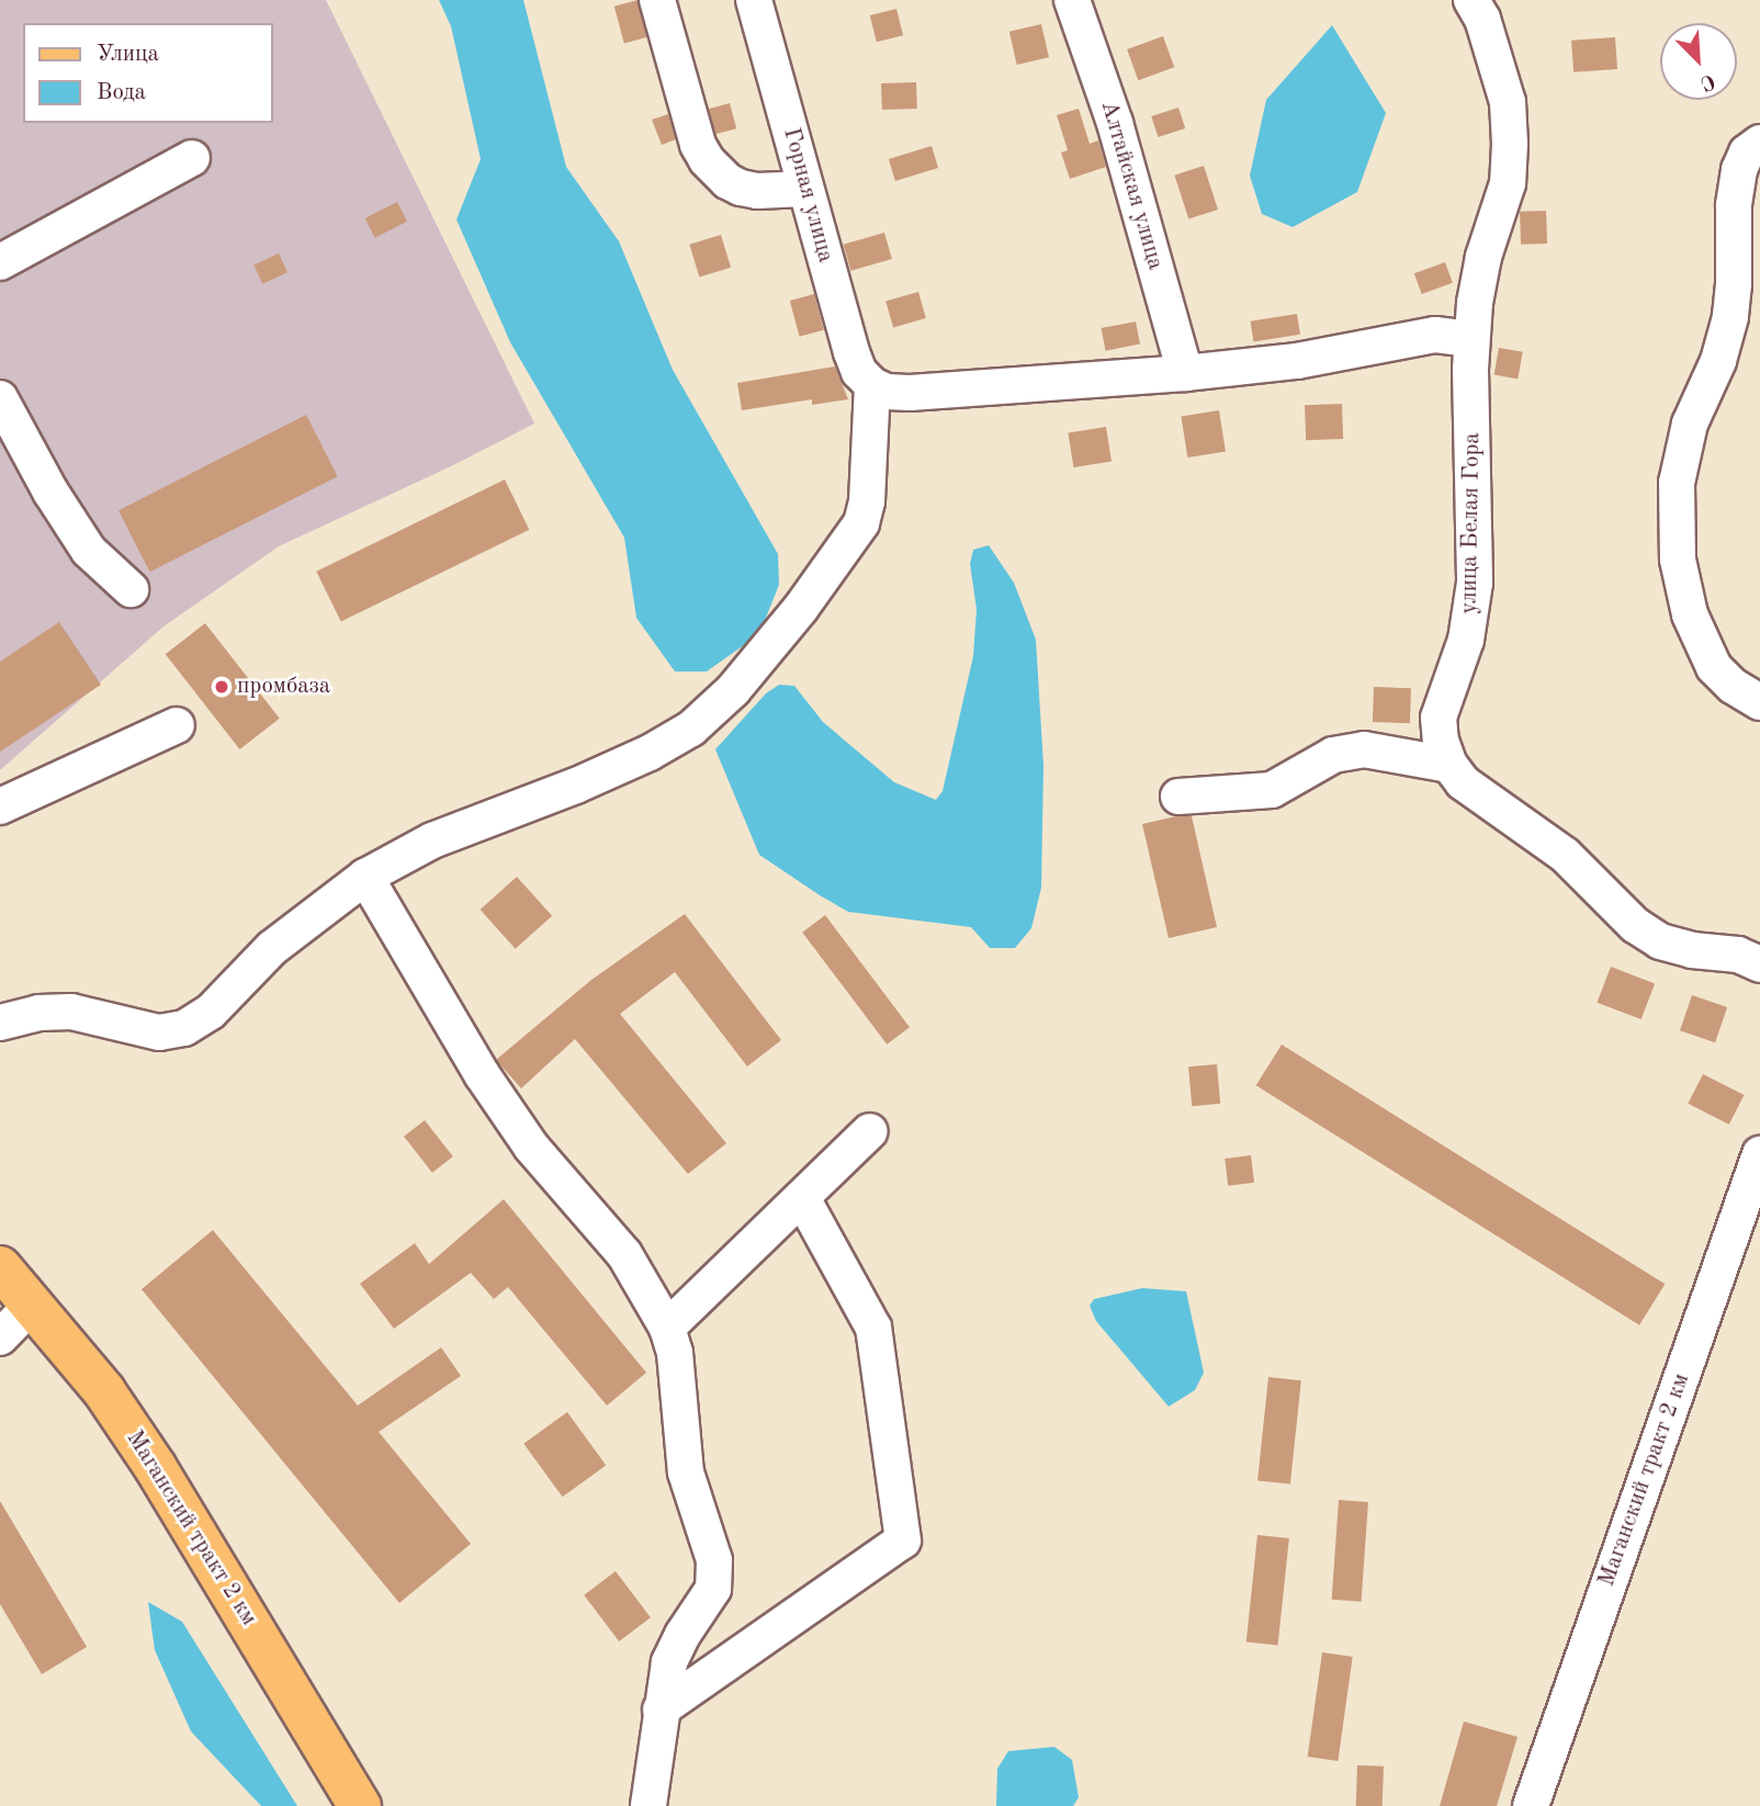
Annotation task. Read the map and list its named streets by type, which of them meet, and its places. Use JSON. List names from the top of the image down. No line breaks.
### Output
{"streets":{"main road":["Маганский тракт 2 км"],"street":["Алтайская улица","Горная улица","улица Белая Гора"]},"places":["промбаза"],"legend":["Улица","Вода"],"north":"bottom right"}
